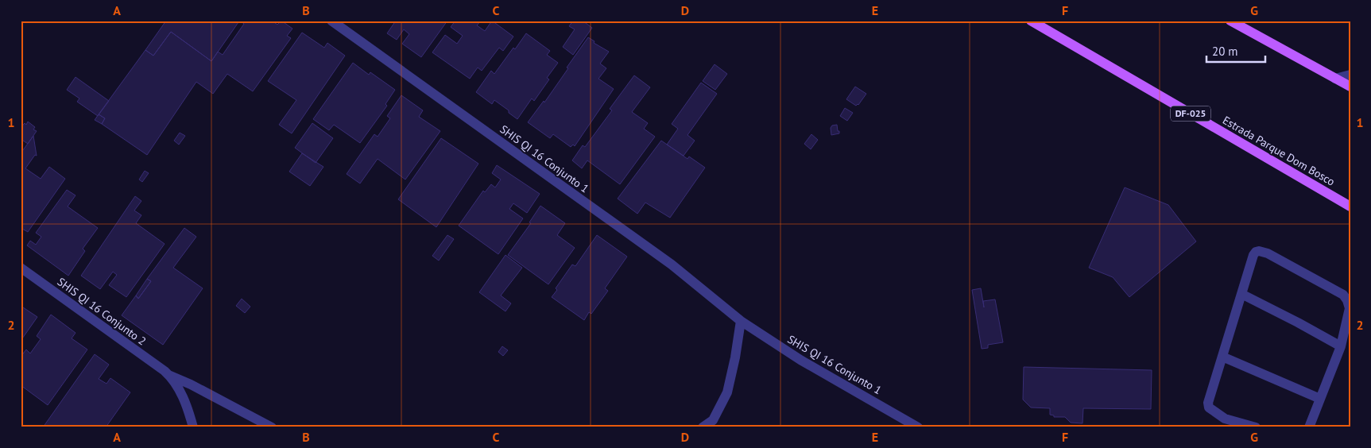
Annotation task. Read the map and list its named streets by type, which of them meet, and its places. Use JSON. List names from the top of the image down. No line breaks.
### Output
{"streets":{"main road":["DF-025","Estrada Parque Dom Bosco"],"street":["SHIS QI 16 Conjunto 1","SHIS QI 16 Conjunto 2"]},"scale_bar":"20 m","grid":{"columns":["A","B","C","D","E","F","G"],"rows":["1","2"]}}
